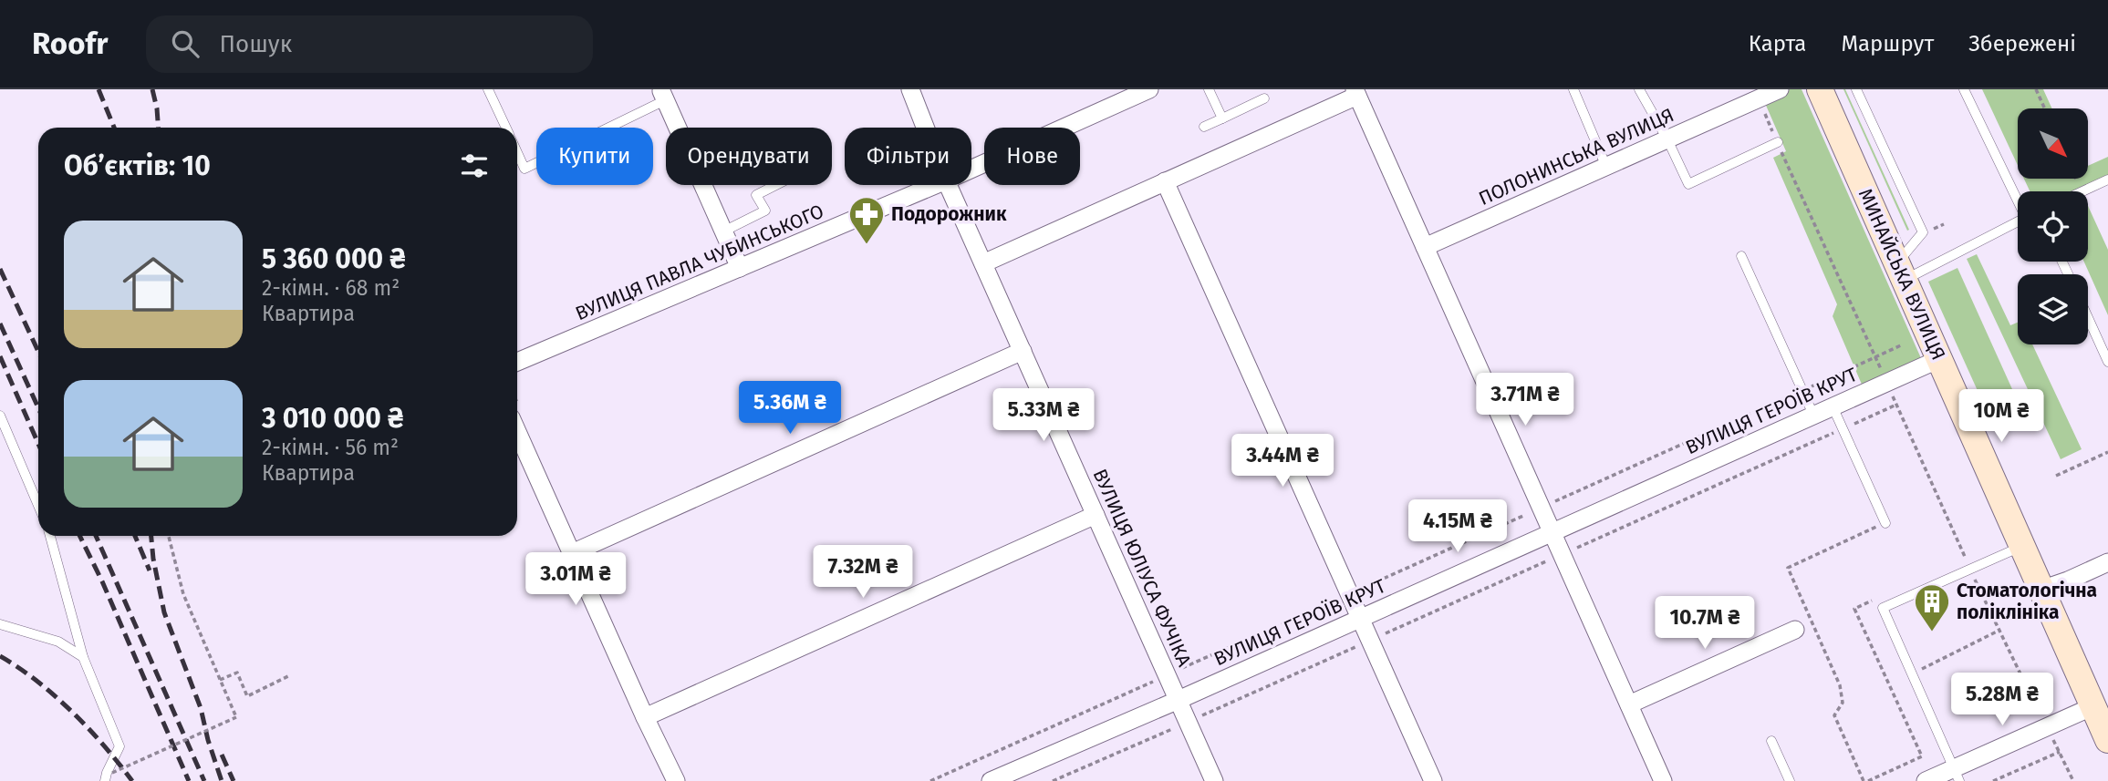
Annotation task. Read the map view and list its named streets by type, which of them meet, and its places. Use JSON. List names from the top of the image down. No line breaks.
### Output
{"streets":{"main road":["МИНАЙСЬКА ВУЛИЦЯ"],"street":["ПОЛОНИНСЬКА ВУЛИЦЯ","ВУЛИЦЯ ПАВЛА ЧУБИНСЬКОГО","ВУЛИЦЯ ГЕРОЇВ КРУТ","ВУЛИЦЯ ЮЛІУСА ФУЧІКА"]},"crossings":[["МИНАЙСЬКА ВУЛИЦЯ","ВУЛИЦЯ ГЕРОЇВ КРУТ"],["ВУЛИЦЯ ГЕРОЇВ КРУТ","ВУЛИЦЯ ЮЛІУСА ФУЧІКА"]],"places":{"pharmacy":["Подорожник"],"building":["Стоматологічна поліклініка"]},"north":"bottom right","page":{"header":"Roofr","search":"Пошук","nav":["Карта","Маршрут","Збережені"],"chip":["Купити","Орендувати","Фільтри","Нове"],"heading":"Об’єктів: 10","list":[{"name":"5 360 000 ₴","note":"2-кімн. · 68 m² · Квартира"},{"name":"3 010 000 ₴","note":"2-кімн. · 56 m² · Квартира"}],"price":["3.71M ₴","5.36M ₴","5.33M ₴","10M ₴","3.44M ₴","4.15M ₴","7.32M ₴","3.01M ₴","10.7M ₴","5.28M ₴"]}}
